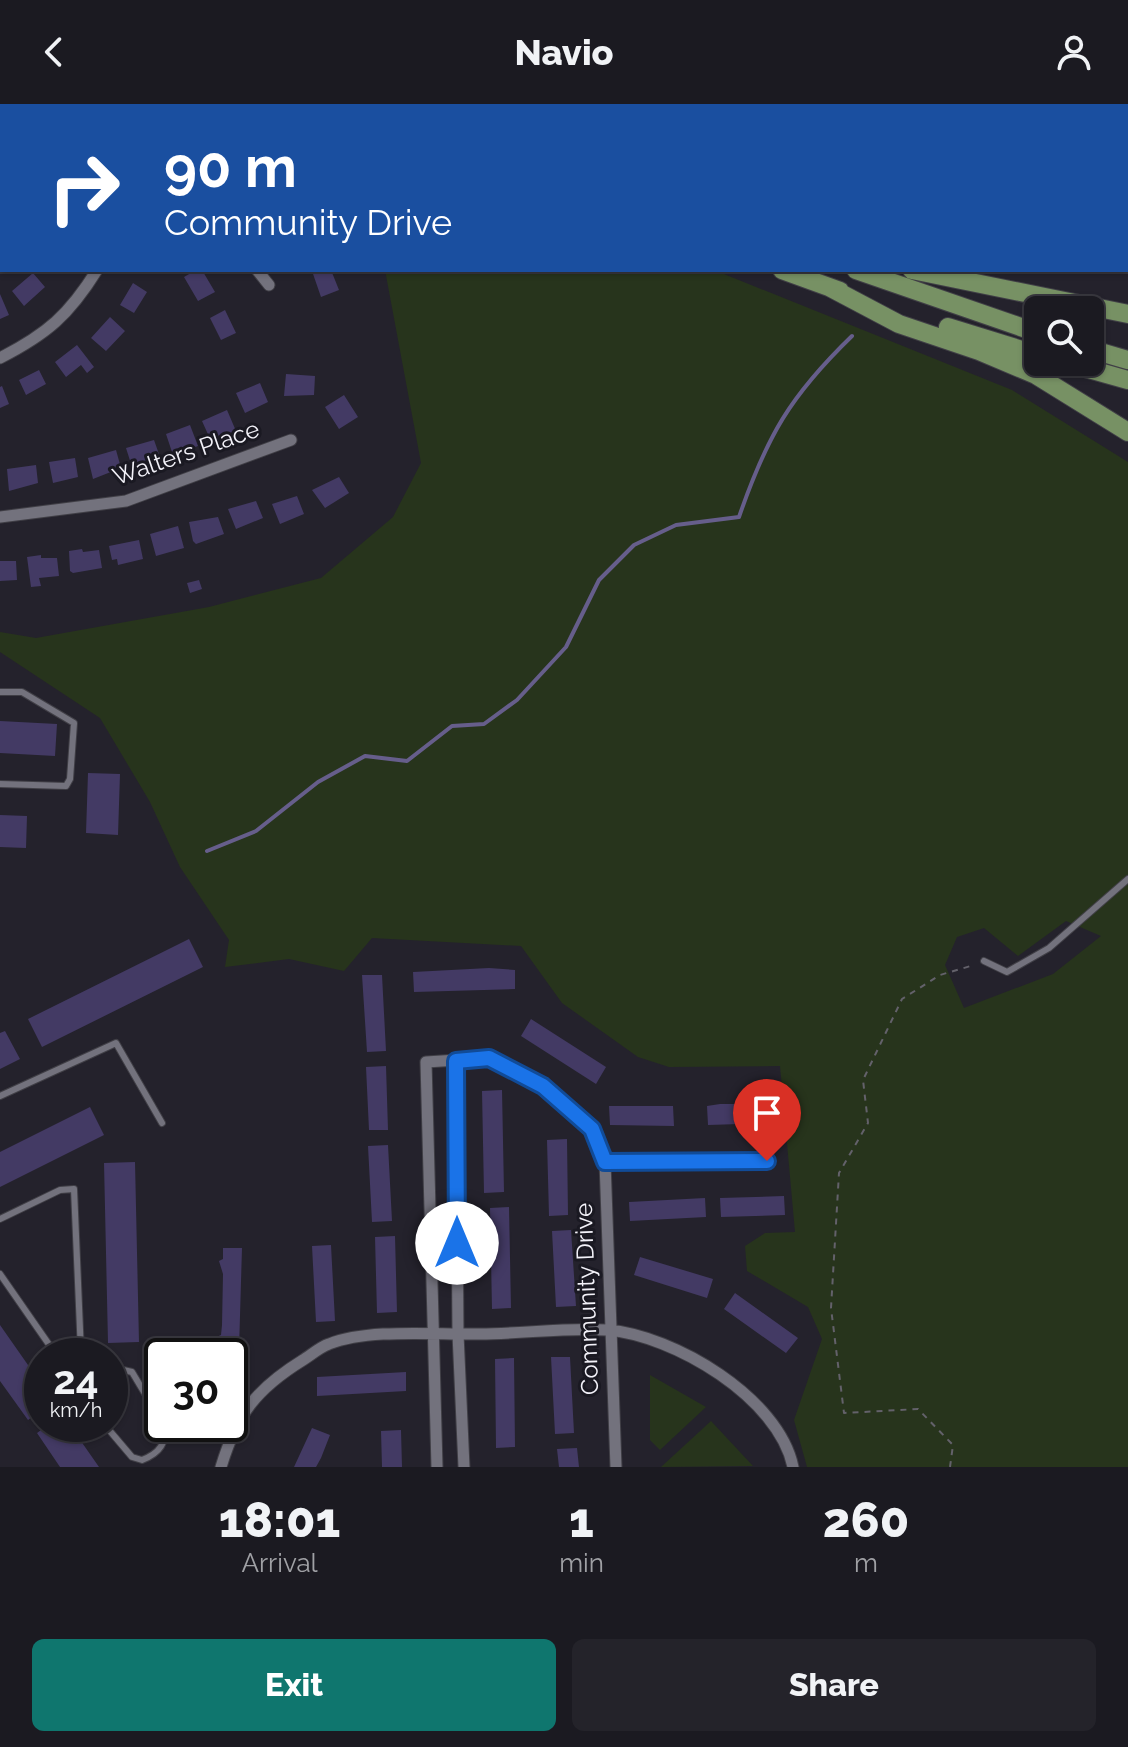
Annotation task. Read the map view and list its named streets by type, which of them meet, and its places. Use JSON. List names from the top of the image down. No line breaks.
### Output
{"streets":{"street":["Walters Place","Community Drive"]},"page":{"header":"Navio","turn":["90 m","Community Drive"],"speed":"24 km/h","limit":"30","eta":["18:01","Arrival","1","min","260","m"],"buttons":["Exit","Share"]}}
